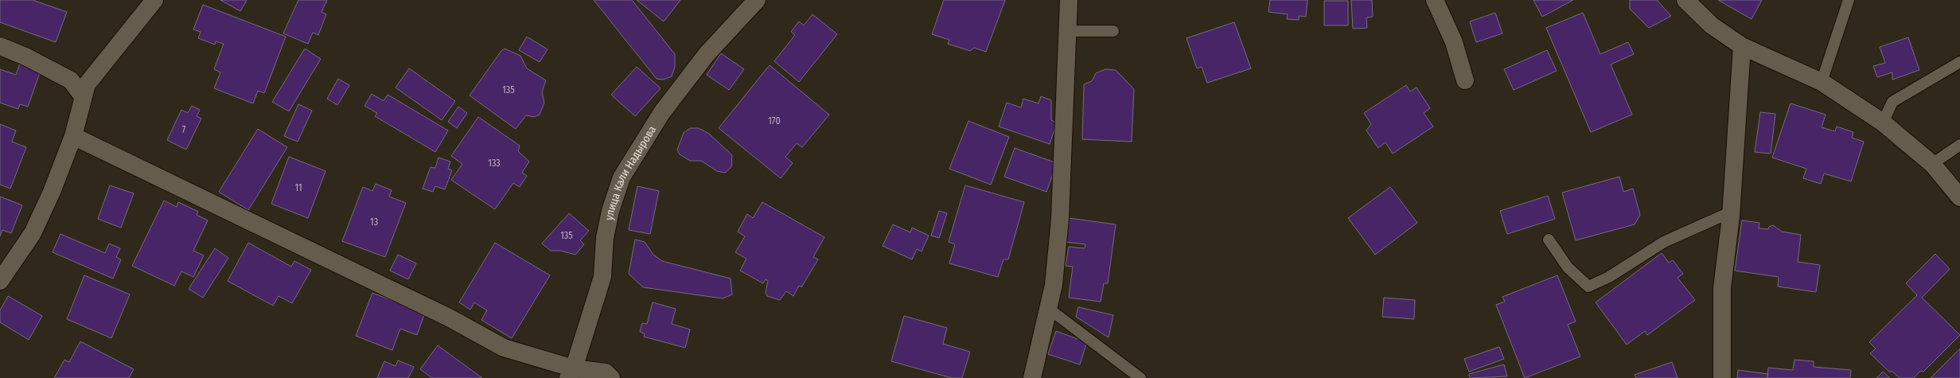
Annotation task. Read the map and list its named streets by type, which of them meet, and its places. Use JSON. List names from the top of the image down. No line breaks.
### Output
{"streets":{"street":["улица Кали Надырова"]},"house_numbers":["135","170","7","133","11","13","135"]}
